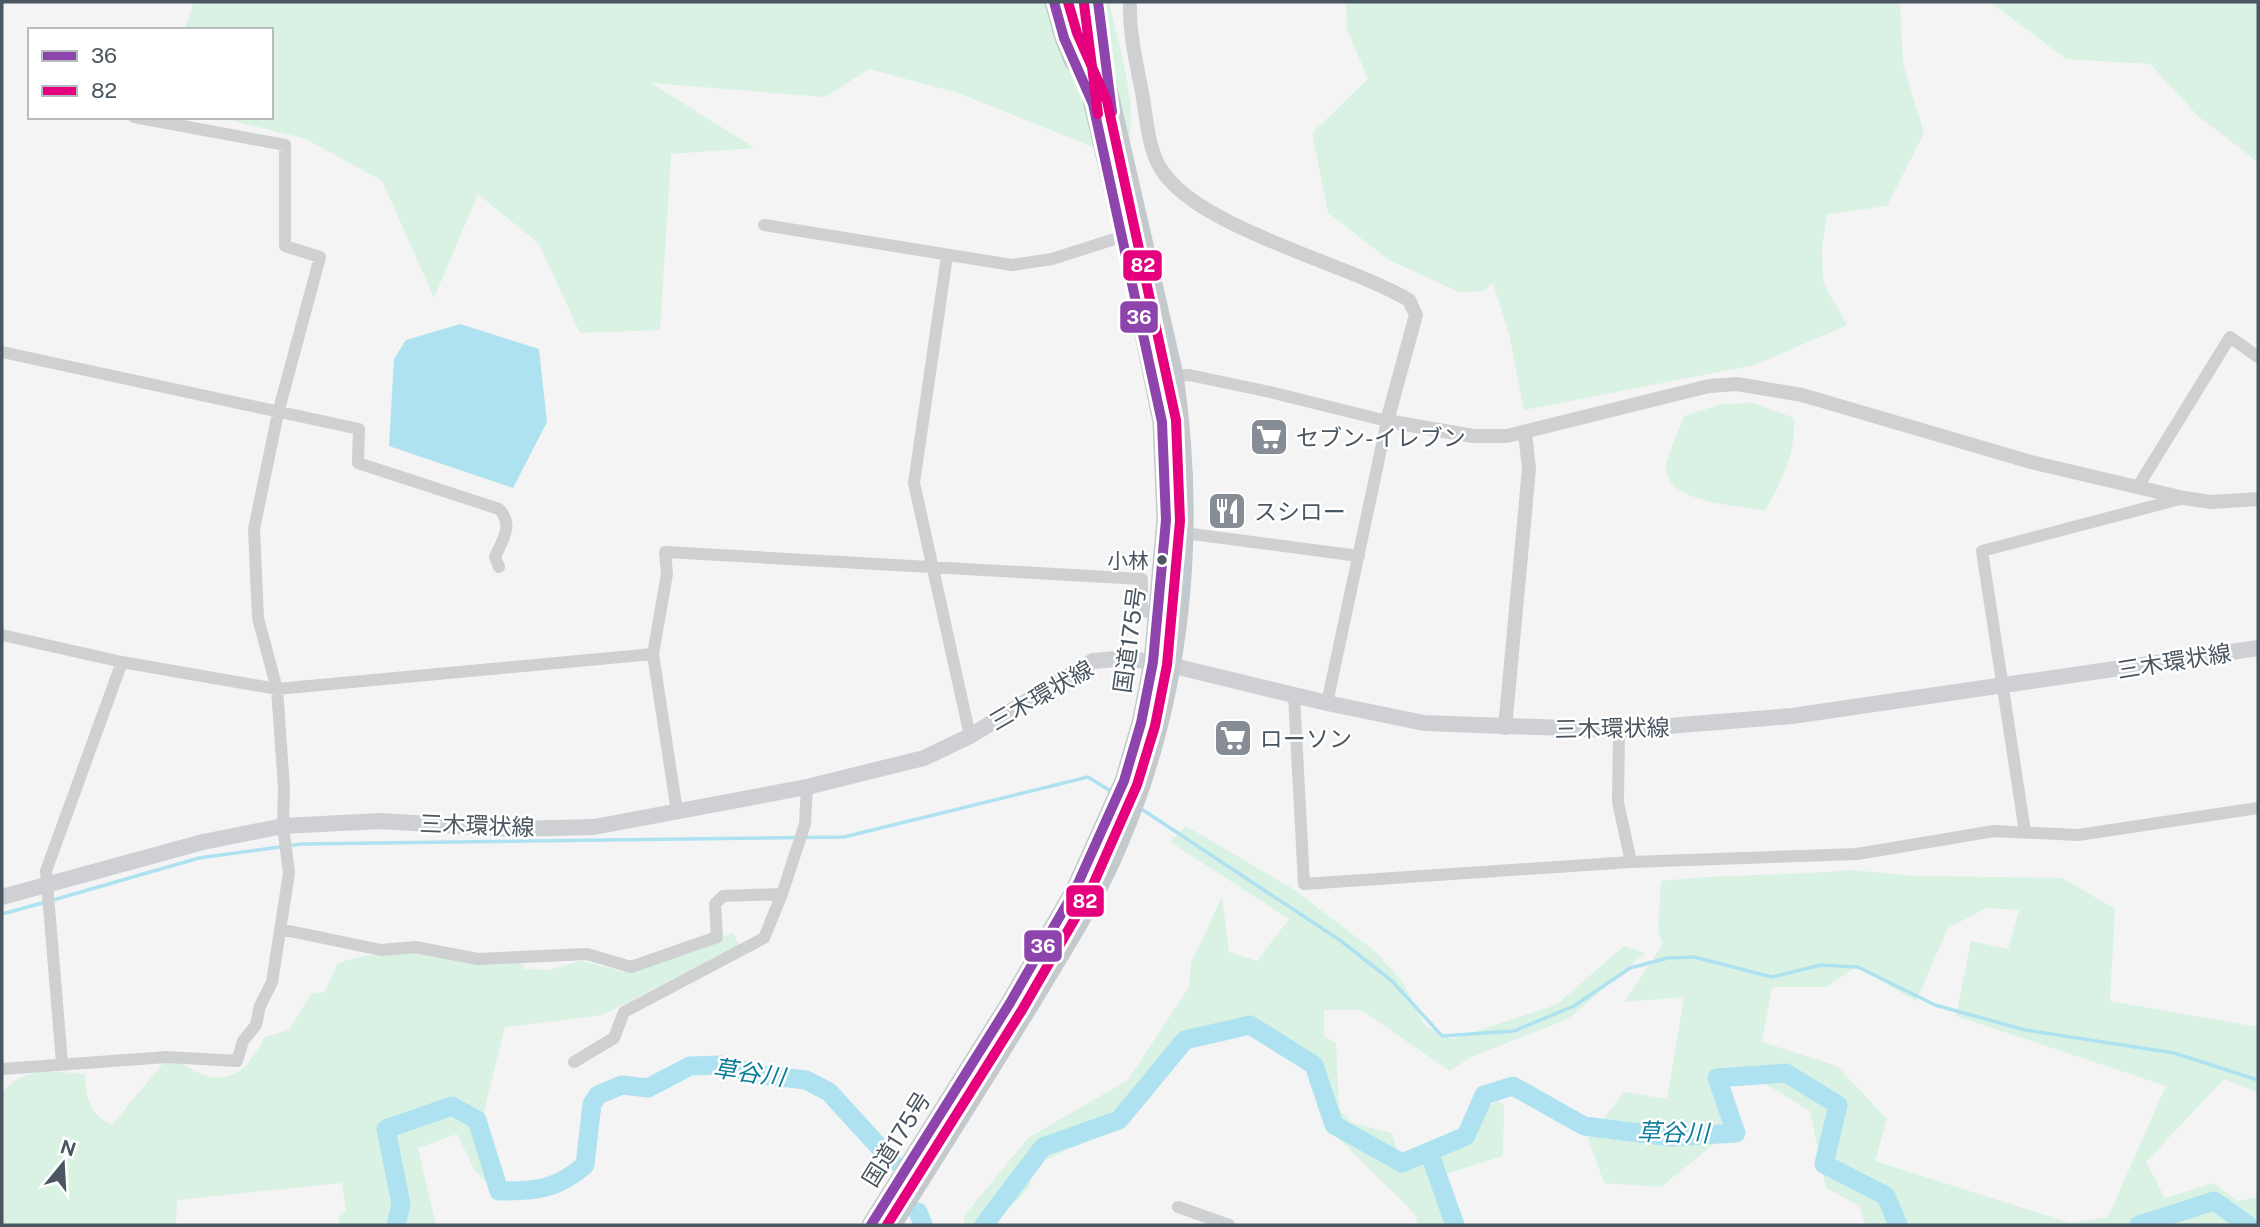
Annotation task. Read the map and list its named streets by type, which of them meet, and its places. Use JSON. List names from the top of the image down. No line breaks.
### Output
{"streets":{"highway":["国道175号"],"main road":["三木環状線"]},"crossings":[["国道175号","三木環状線"]],"water":["草谷川"],"places":{"supermarket":["セブン-イレブン","ローソン"],"restaurant":["スシロー"],"other":["小林"]},"lines":["transit line 36","transit line 82"],"legend":["36","82"],"north":"top"}
